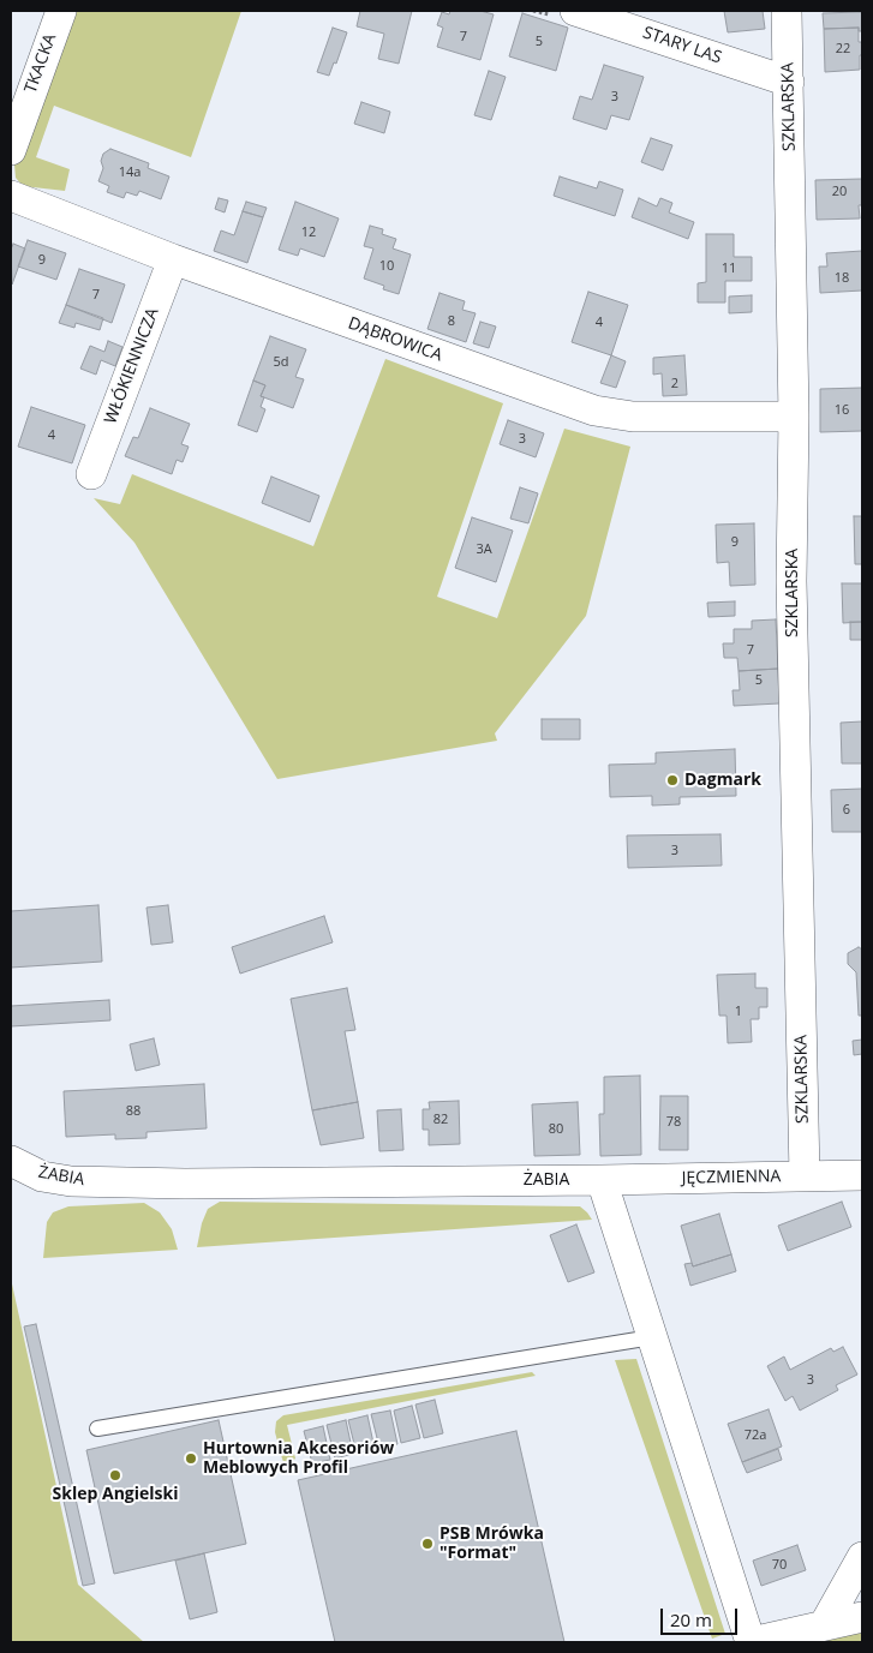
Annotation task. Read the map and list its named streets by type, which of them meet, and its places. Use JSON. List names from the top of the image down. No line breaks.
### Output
{"streets":{"street":["STARY LAS","TKACKA","SZKLARSKA","DĄBROWICA","WŁÓKIENNICZA","ŻABIA","JĘCZMIENNA"]},"crossings":[["STARY LAS","SZKLARSKA"],["SZKLARSKA","DĄBROWICA"],["SZKLARSKA","JĘCZMIENNA"],["DĄBROWICA","WŁÓKIENNICZA"],["ŻABIA","JĘCZMIENNA"]],"places":["Dagmark","Hurtownia Akcesoriów Meblowych Profil","Sklep Angielski","PSB Mrówka \"Format\""],"house_numbers":["7","5","22","3","14a","20","12","9","10","11","18","7","8","4","5d","2","16","4","3","9","3A","7","5","6","3","1","88","82","78","80","3","72a","70"],"scale_bar":"20 m"}
